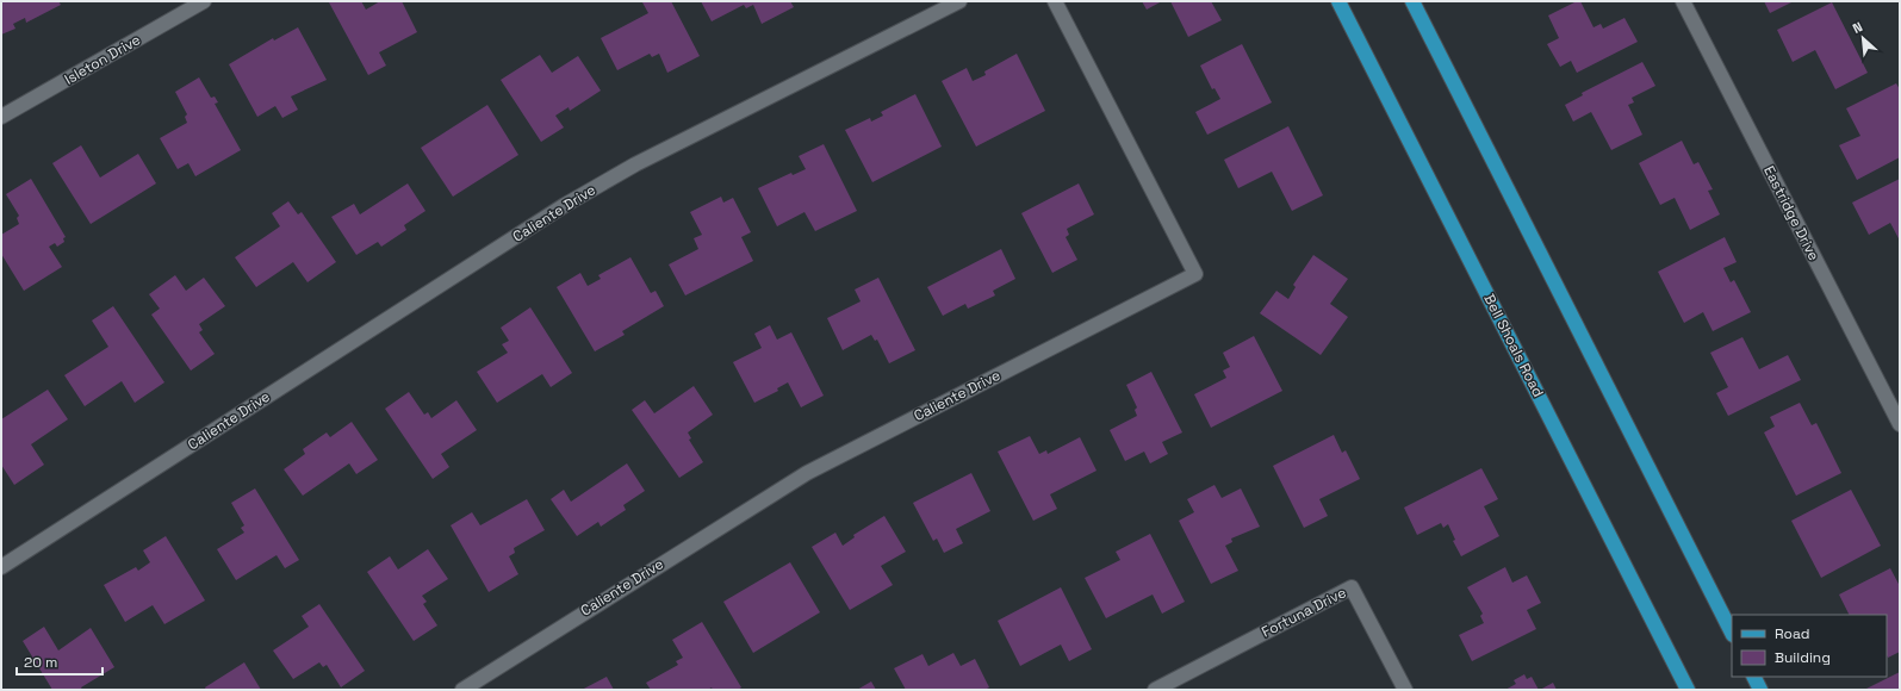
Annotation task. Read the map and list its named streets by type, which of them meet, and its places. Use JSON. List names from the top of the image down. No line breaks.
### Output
{"streets":{"main road":["Bell Shoals Road"],"street":["Isleton Drive","Caliente Drive","Eastridge Drive","Fortuna Drive"]},"legend":["Road","Building"],"scale_bar":"20 m","north":"top left"}
